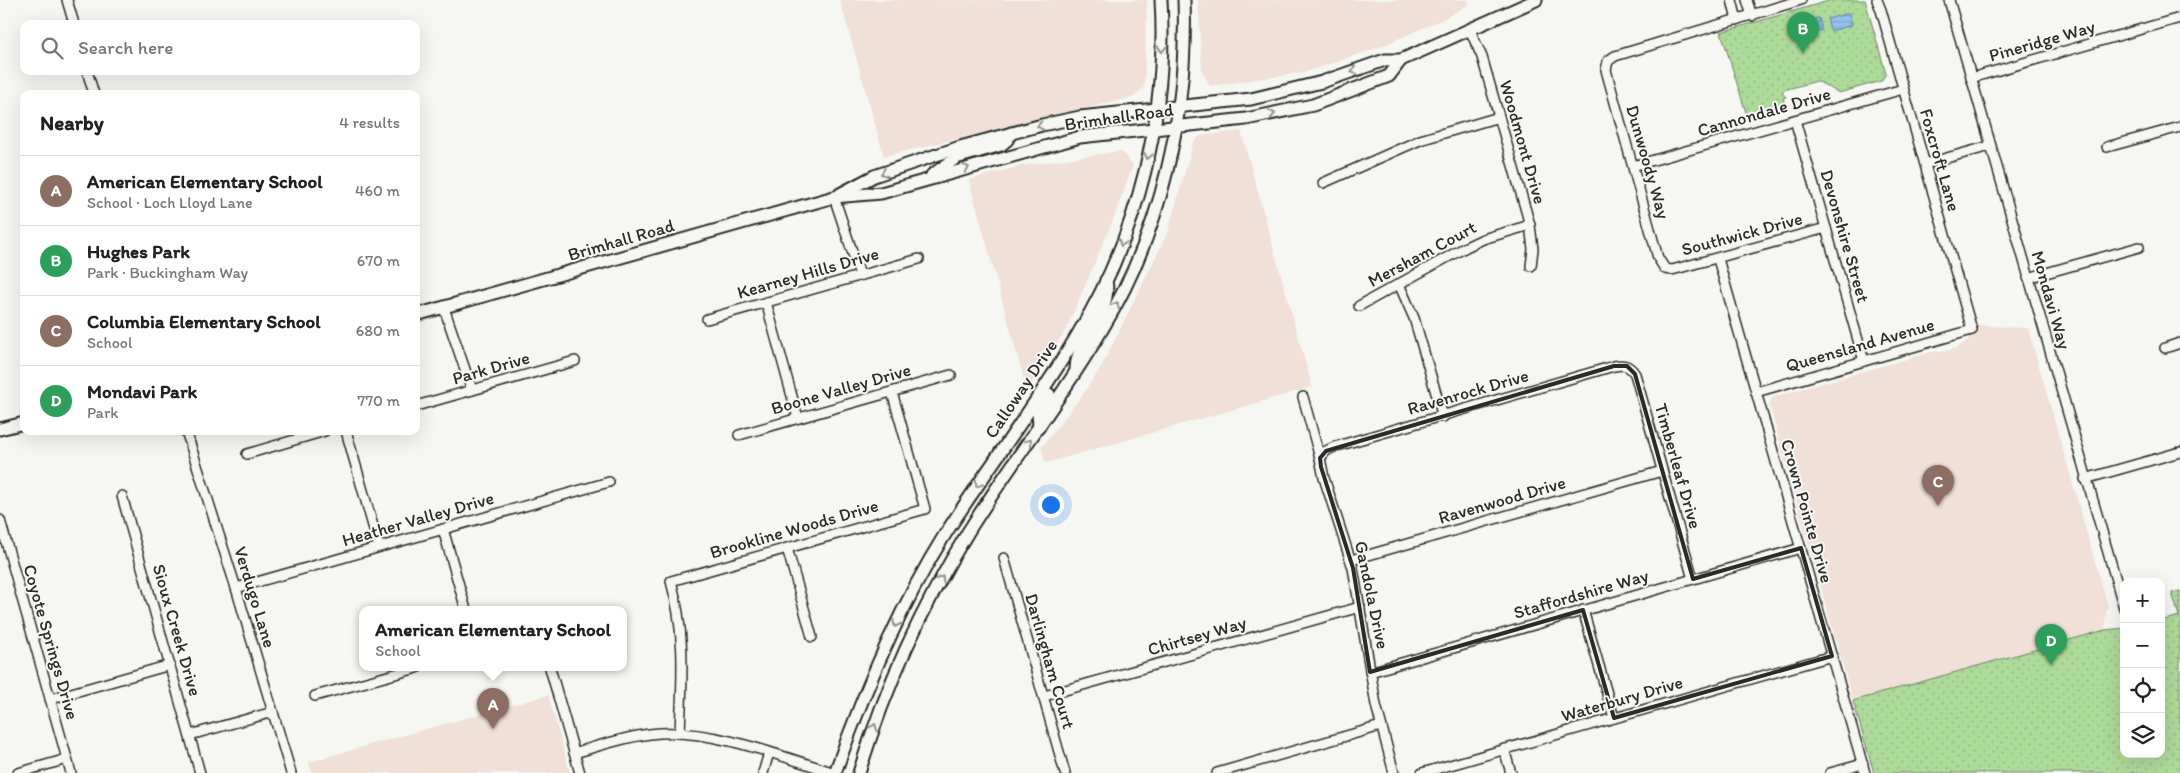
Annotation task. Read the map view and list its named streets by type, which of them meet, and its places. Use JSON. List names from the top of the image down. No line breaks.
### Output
{"streets":{"street":["Pineridge Way","Cannondale Drive","Brimhall Road","Woodmont Drive","Foxcroft Lane","Dunwoody Way","Southwick Drive","Devonshire Street","Mersham Court","Kearney Hills Drive","Mondavi Way","Queensland Avenue","Park Drive","Boone Valley Drive","Calloway Drive","Ravenrock Drive","Timberleaf Drive","Ravenwood Drive","Crown Pointe Drive","Heather Valley Drive","Brookline Woods Drive","Staffordshire Way","Gandola Drive","Verdugo Lane","Sioux Creek Drive","Chirtsey Way","Coyote Springs Drive","Darlingham Court","Waterbury Drive"]},"crossings":[["Pineridge Way","Mondavi Way"],["Cannondale Drive","Foxcroft Lane"],["Cannondale Drive","Dunwoody Way"],["Cannondale Drive","Devonshire Street"],["Brimhall Road","Woodmont Drive"],["Brimhall Road","Calloway Drive"],["Woodmont Drive","Mersham Court"],["Foxcroft Lane","Queensland Avenue"],["Dunwoody Way","Southwick Drive"],["Southwick Drive","Devonshire Street"],["Southwick Drive","Crown Pointe Drive"],["Devonshire Street","Queensland Avenue"],["Queensland Avenue","Crown Pointe Drive"],["Boone Valley Drive","Brookline Woods Drive"],["Ravenrock Drive","Timberleaf Drive"],["Ravenrock Drive","Gandola Drive"],["Timberleaf Drive","Ravenwood Drive"],["Timberleaf Drive","Staffordshire Way"],["Ravenwood Drive","Gandola Drive"],["Crown Pointe Drive","Staffordshire Way"],["Crown Pointe Drive","Waterbury Drive"],["Heather Valley Drive","Verdugo Lane"],["Staffordshire Way","Gandola Drive"],["Gandola Drive","Chirtsey Way"],["Chirtsey Way","Darlingham Court"]],"page":{"pins":["B","C","D","A"],"search":"Search here","heading":["Nearby","4 results"],"list":[{"mark":"A","name":"American Elementary School","note":"School · Loch Lloyd Lane","value":"460 m"},{"mark":"B","name":"Hughes Park","note":"Park · Buckingham Way","value":"670 m"},{"mark":"C","name":"Columbia Elementary School","note":"School","value":"680 m"},{"mark":"D","name":"Mondavi Park","note":"Park","value":"770 m"}],"map_buttons":["+","−"],"popup":["American Elementary School","School"]}}
